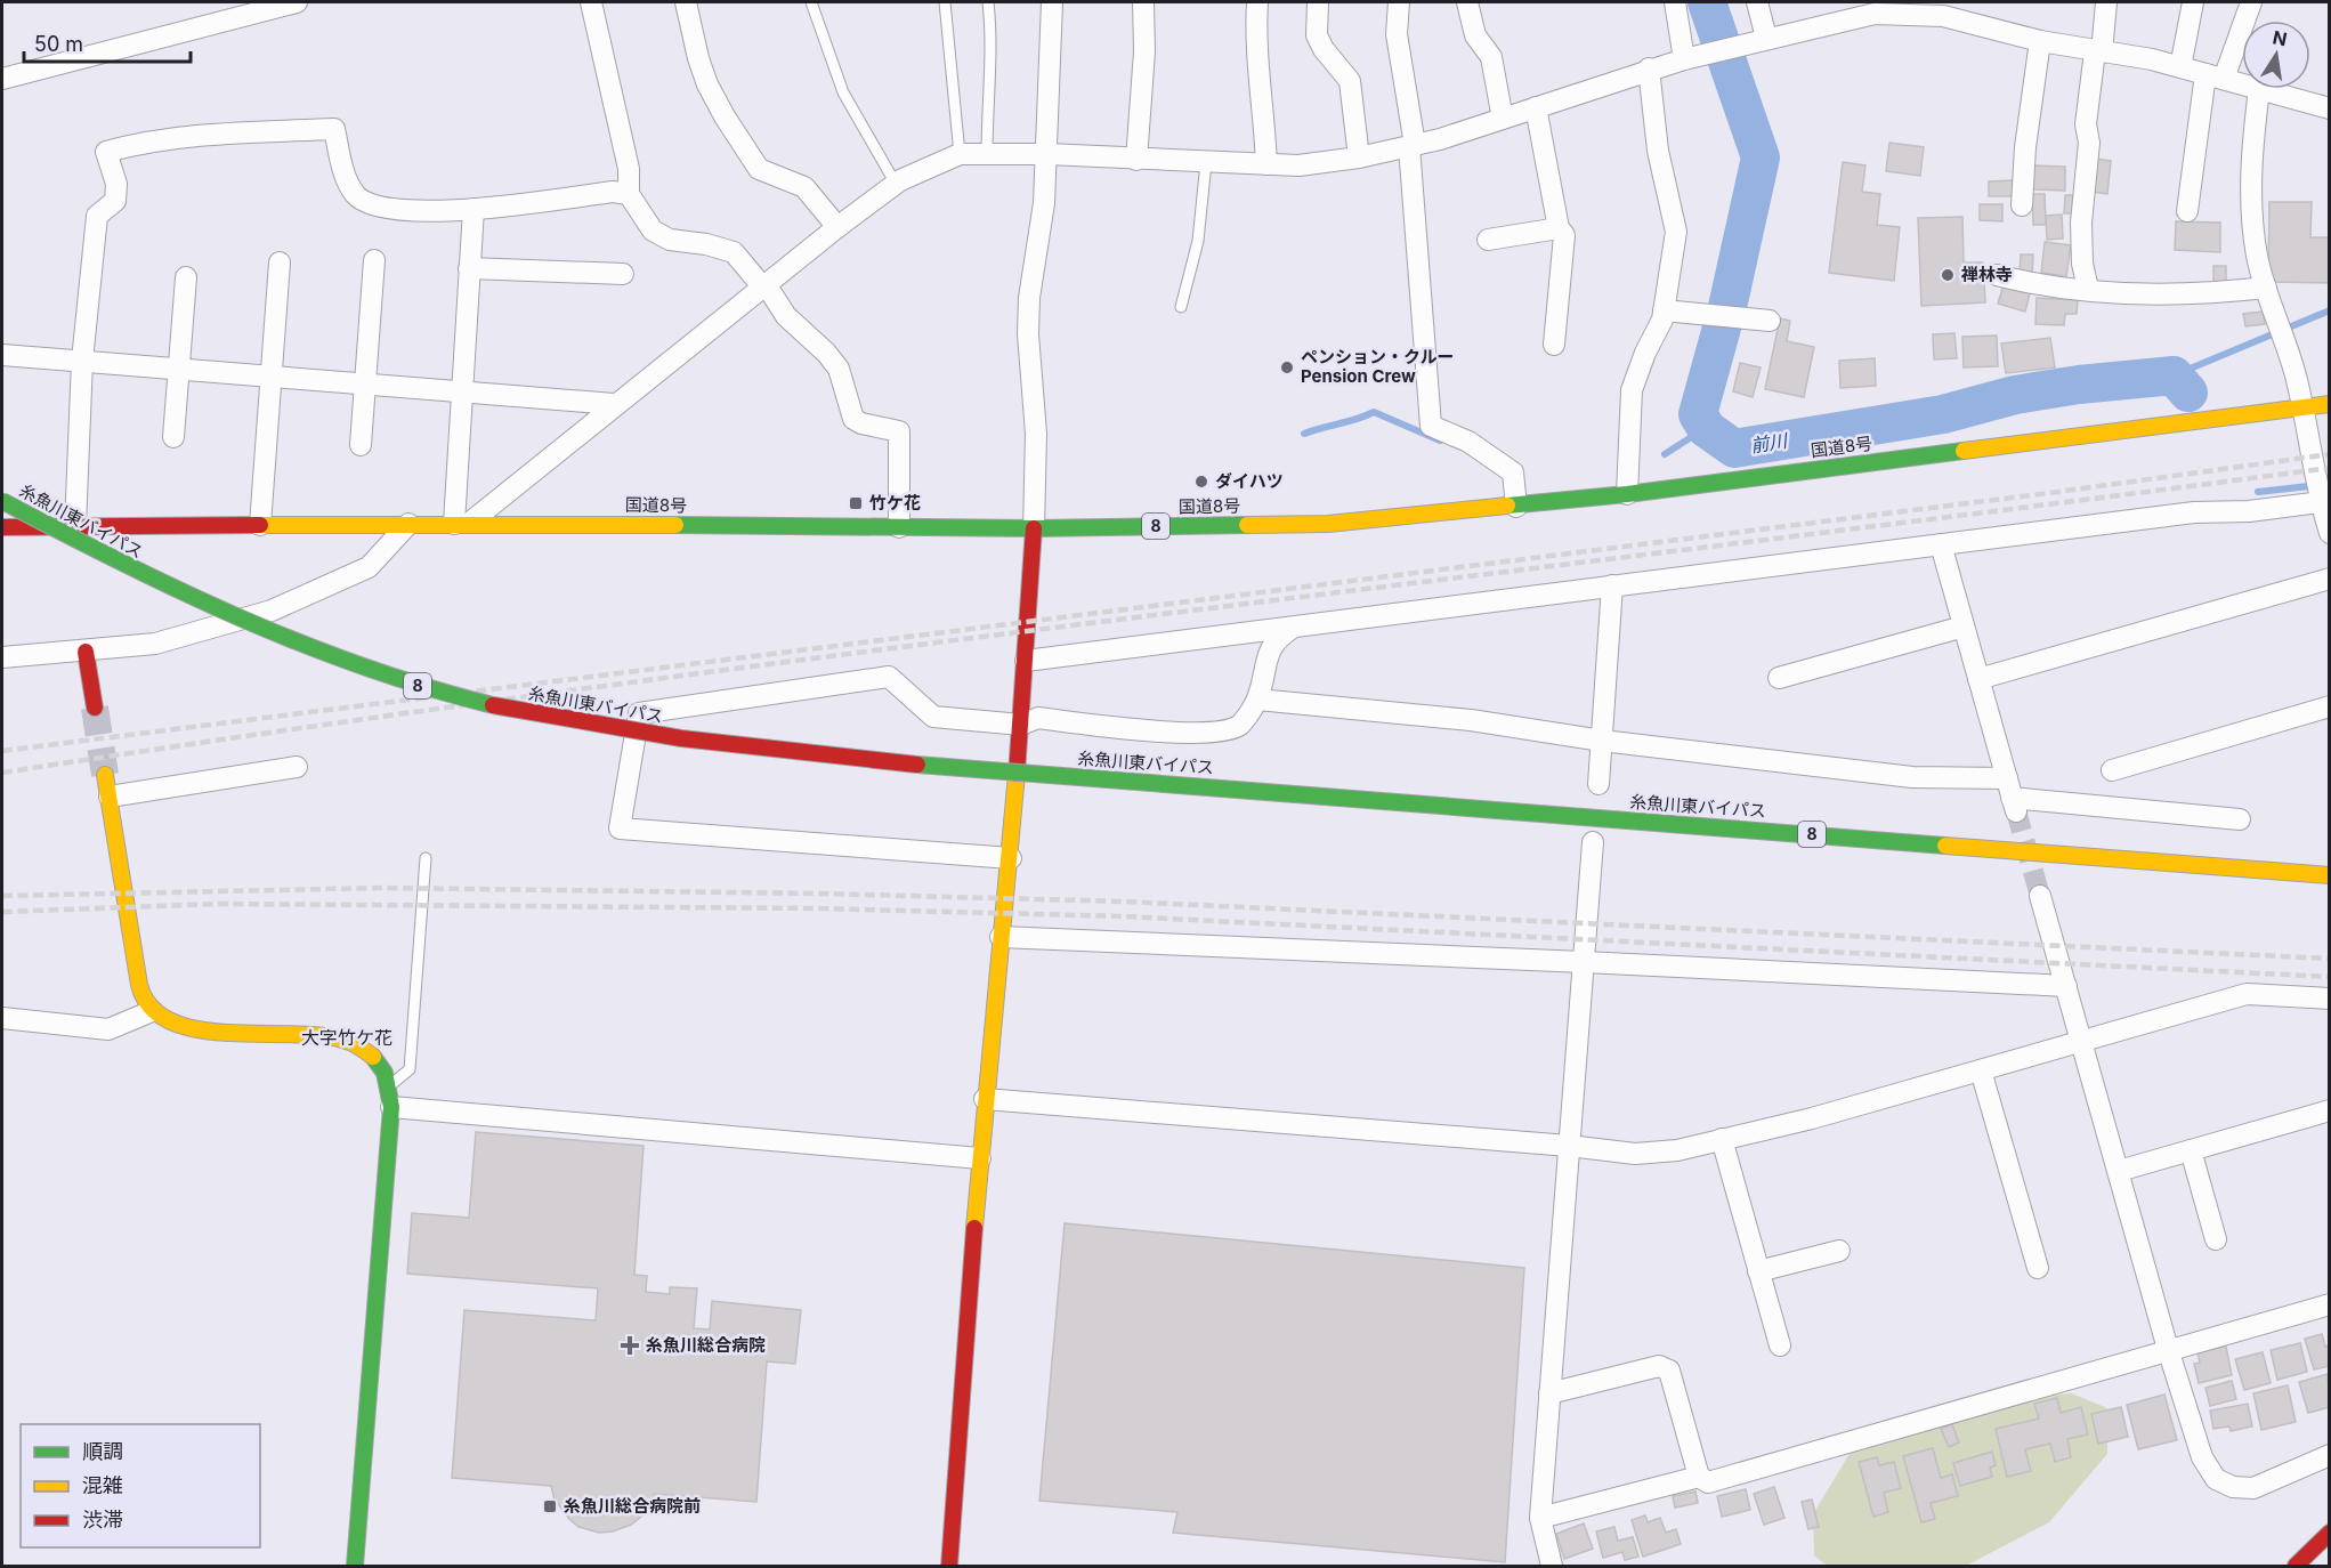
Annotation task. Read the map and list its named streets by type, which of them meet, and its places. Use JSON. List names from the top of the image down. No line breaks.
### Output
{"streets":{"main road":["国道8号","糸魚川東バイパス","8"]},"districts":["大字竹ケ花"],"water":["前川"],"places":{"other":["禅林寺","ペンション・クルー Pension Crew","ダイハツ"],"transit":["竹ケ花","糸魚川総合病院前"],"health":["糸魚川総合病院"]},"legend":["順調","混雑","渋滞"],"scale_bar":"50 m","north":"top"}
